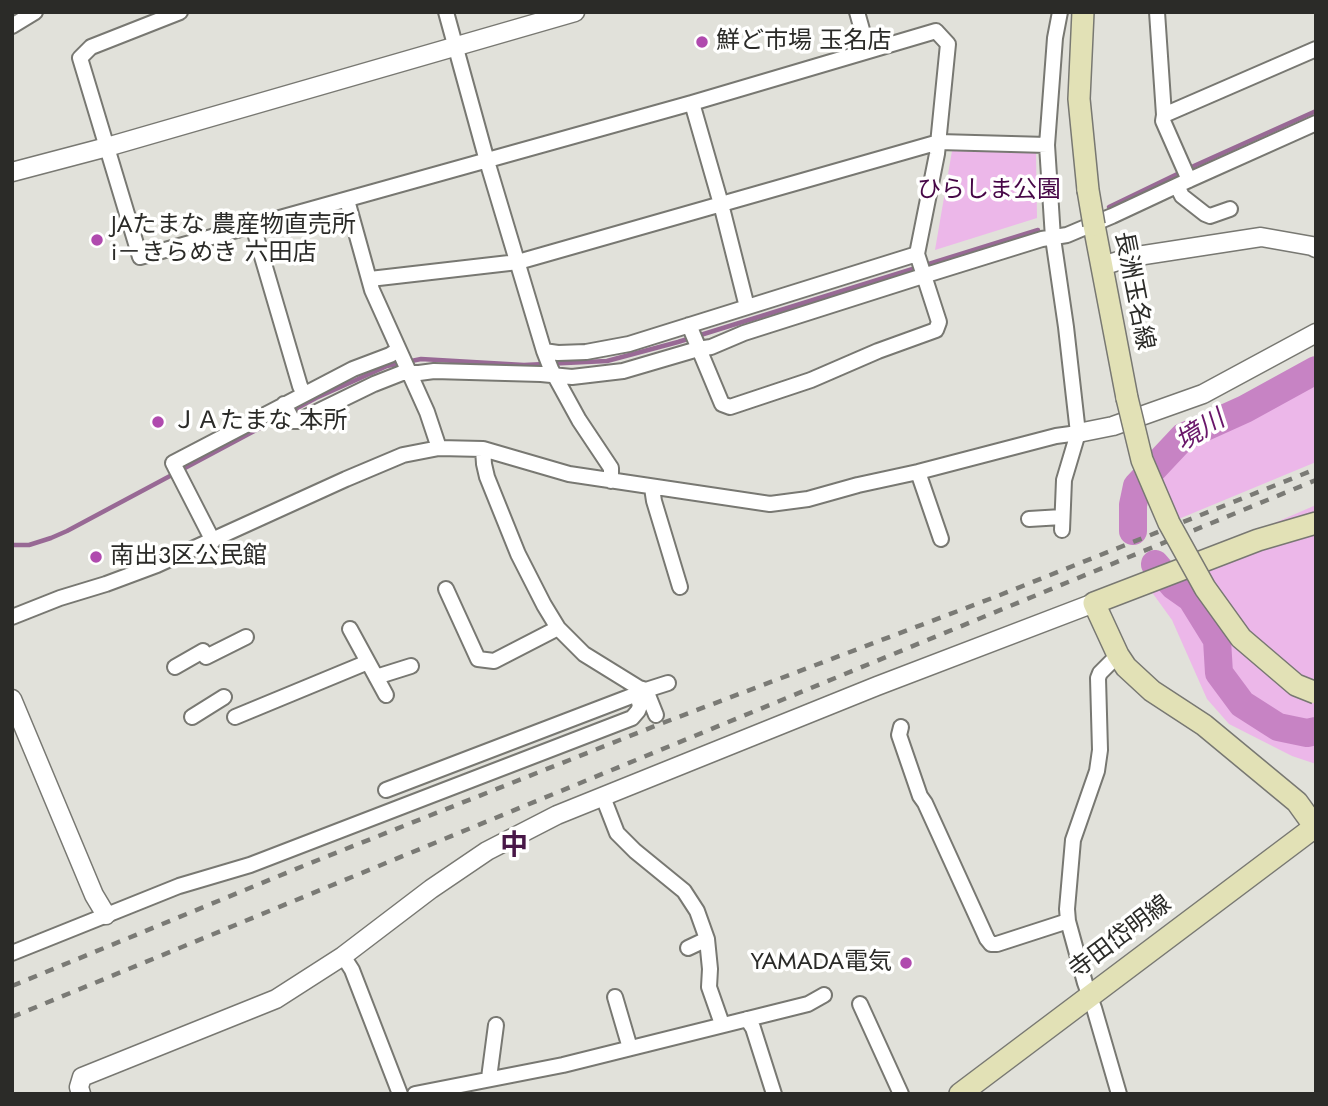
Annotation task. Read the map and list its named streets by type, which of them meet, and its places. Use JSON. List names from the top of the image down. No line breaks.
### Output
{"streets":{"main road":["長洲玉名線","寺田岱明線"]},"districts":["中"],"water":["境川"],"parks":["ひらしま公園"],"places":["鮮ど市場 玉名店","JAたまな 農産物直売所 i－きらめき 六田店","ＪＡたまな 本所","南出3区公民館","YAMADA電気"]}
